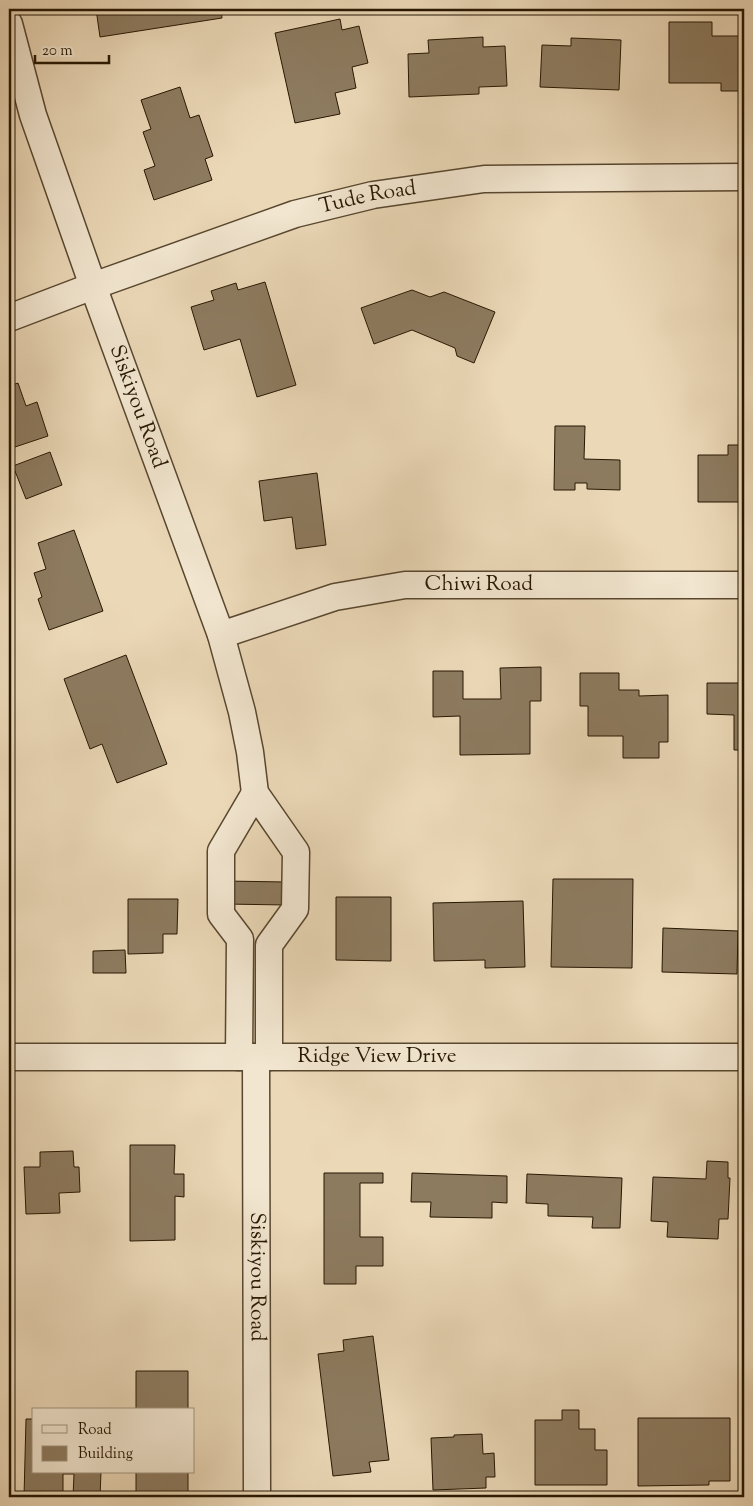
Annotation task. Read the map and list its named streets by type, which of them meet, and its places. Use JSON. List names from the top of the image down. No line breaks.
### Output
{"streets":{"street":["Tude Road","Siskiyou Road","Chiwi Road","Ridge View Drive"]},"crossings":[["Tude Road","Siskiyou Road"],["Siskiyou Road","Chiwi Road"],["Siskiyou Road","Ridge View Drive"]],"legend":["Road","Building"],"scale_bar":"20 m"}
